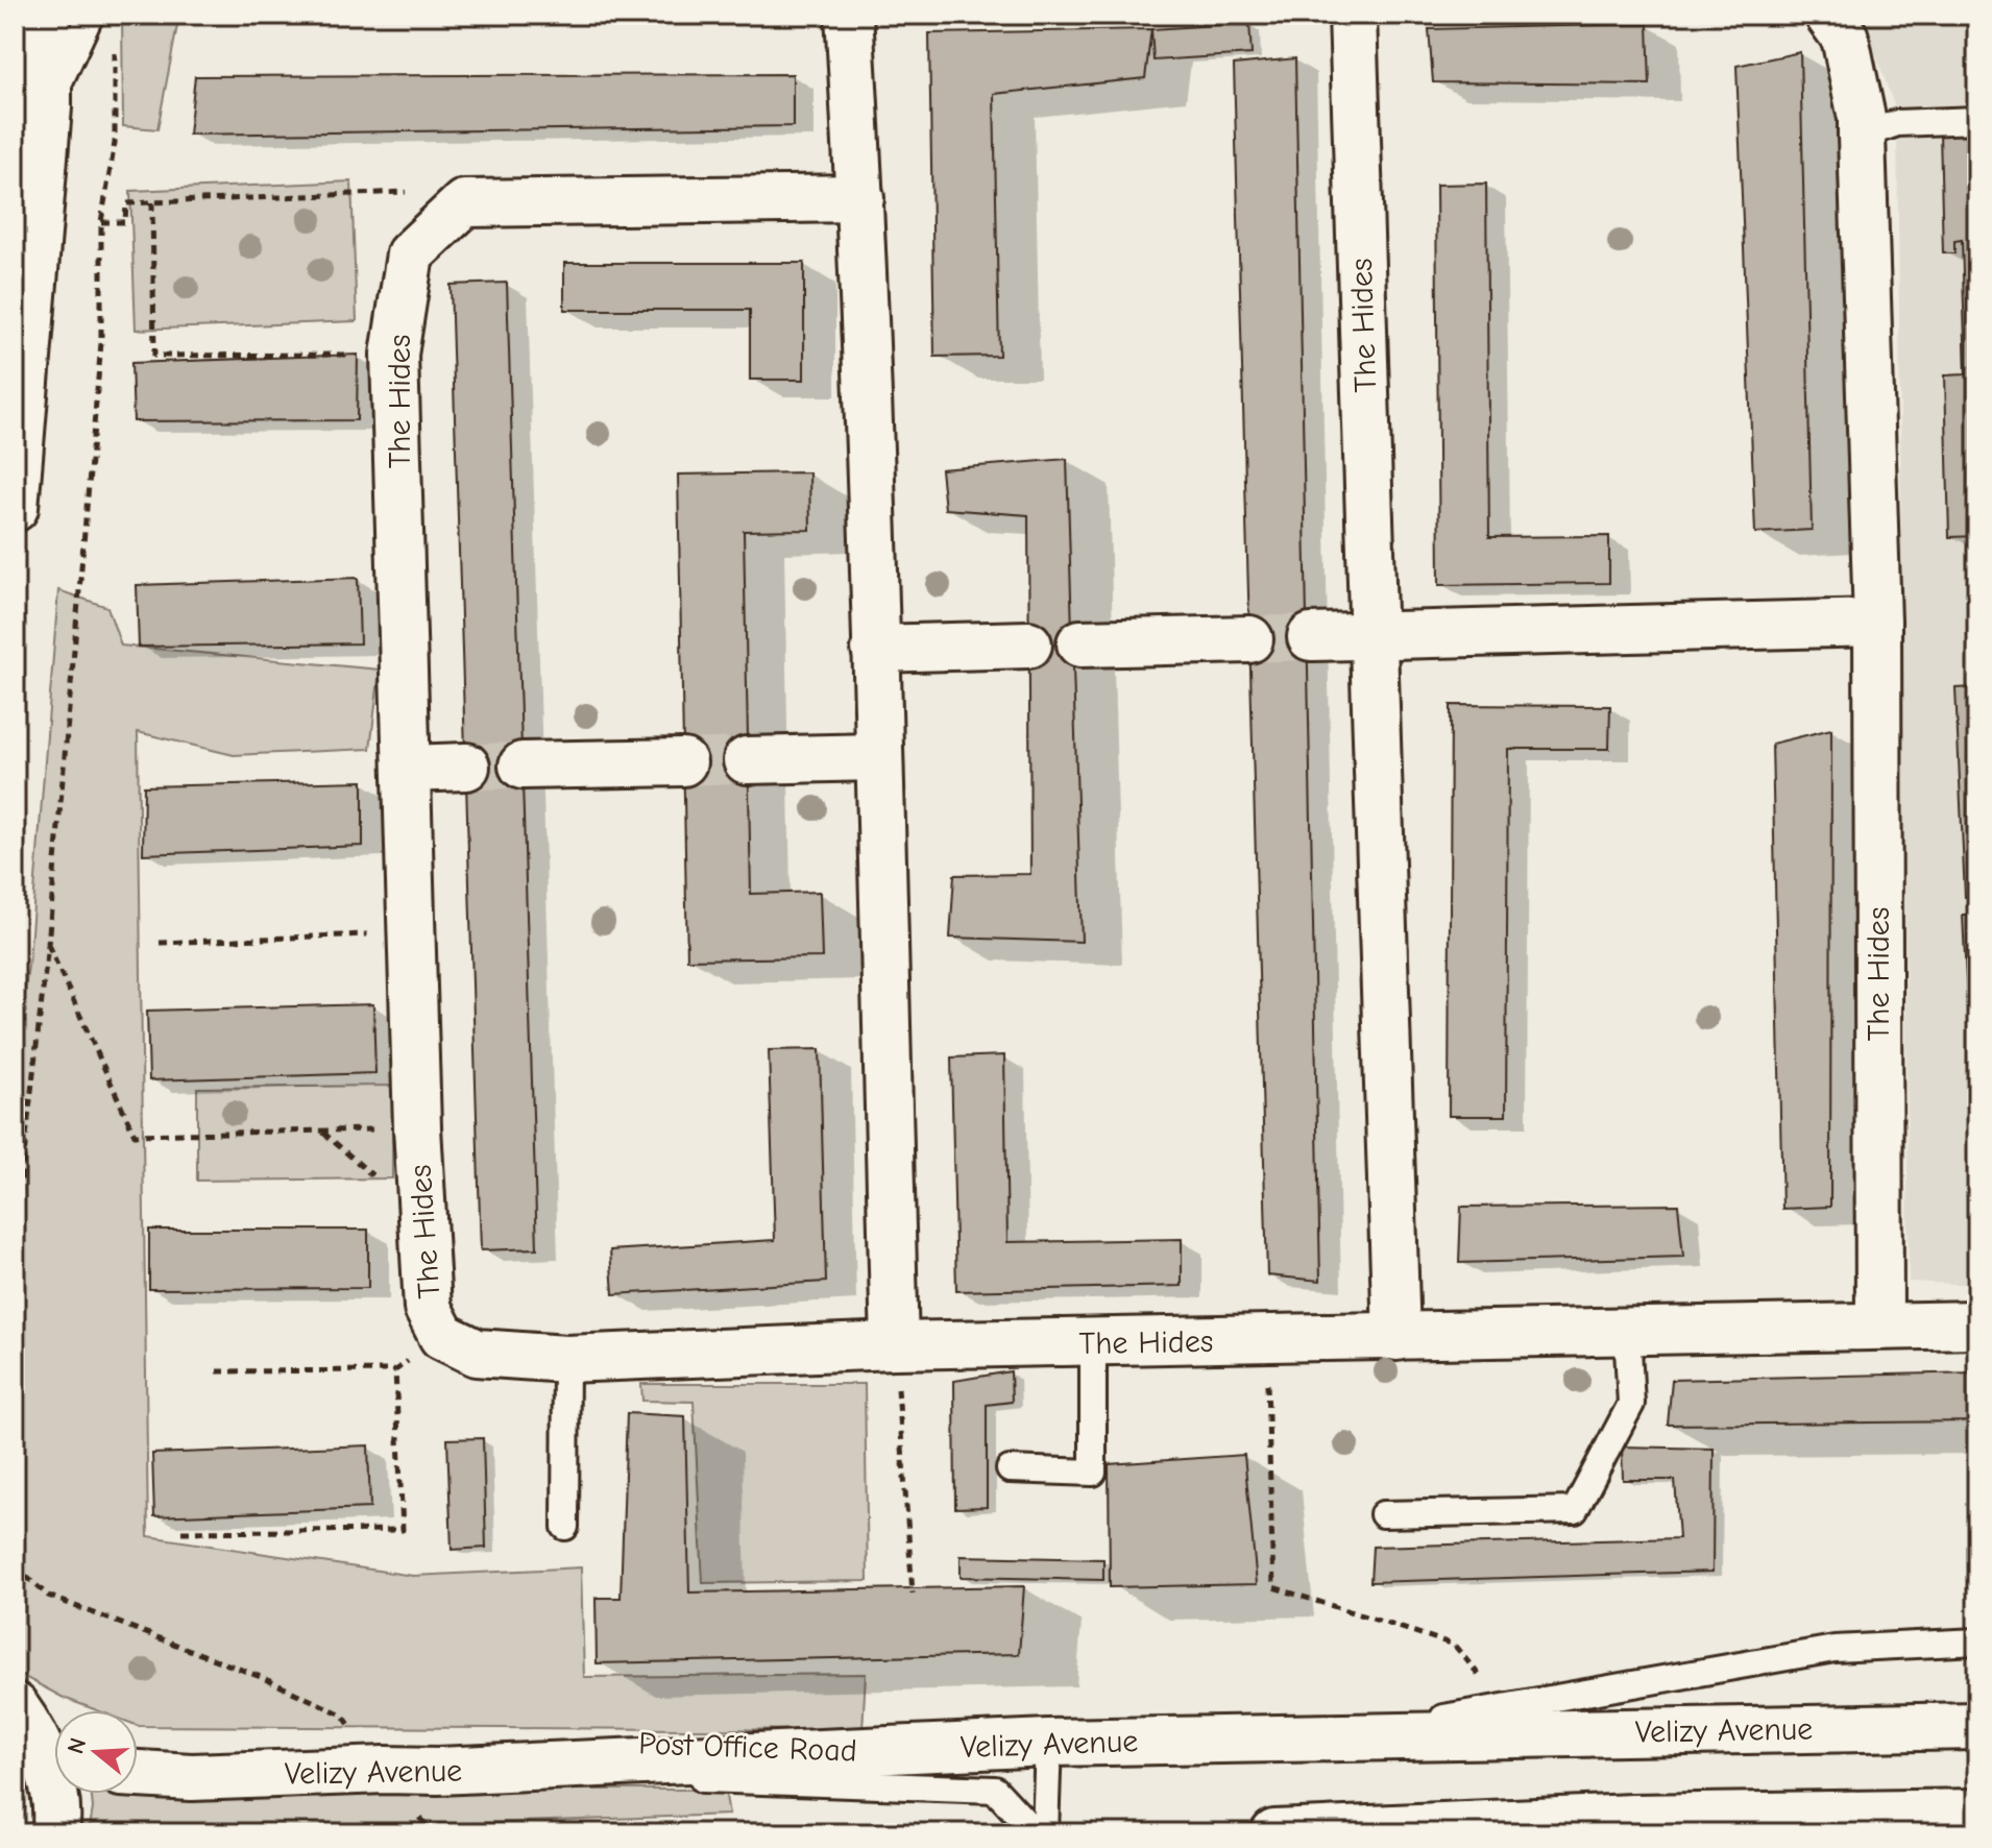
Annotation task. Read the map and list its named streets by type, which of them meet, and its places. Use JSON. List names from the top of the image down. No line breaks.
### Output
{"streets":{"street":["The Hides","Velizy Avenue"],"lane":["Post Office Road"]},"crossings":[["Velizy Avenue","Post Office Road"]],"north":"left"}
